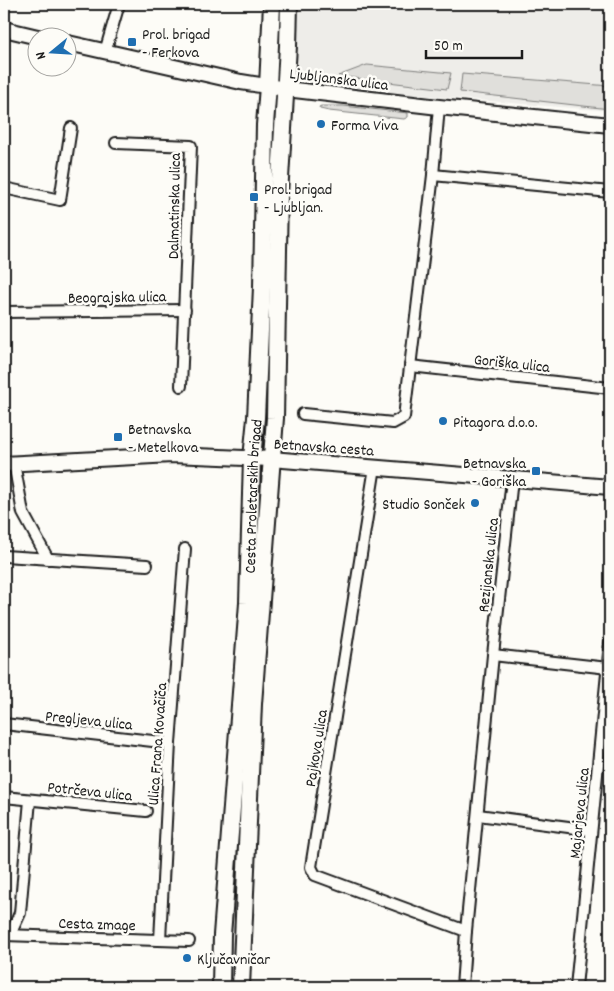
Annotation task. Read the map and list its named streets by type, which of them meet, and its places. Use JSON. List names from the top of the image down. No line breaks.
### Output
{"streets":{"main road":["Cesta Proletarskih brigad"],"street":["Ljubljanska ulica","Dalmatinska ulica","Beograjska ulica","Goriška ulica","Betnavska cesta","Rezijanska ulica","Pregljeva ulica","Ulica Frana Kovačiča","Pajkova ulica","Potrčeva ulica","Majarjeva ulica","Cesta zmage"]},"crossings":[["Ljubljanska ulica","Cesta Proletarskih brigad"],["Dalmatinska ulica","Beograjska ulica"],["Betnavska cesta","Cesta Proletarskih brigad"],["Betnavska cesta","Rezijanska ulica"],["Betnavska cesta","Pajkova ulica"],["Rezijanska ulica","Pajkova ulica"],["Pregljeva ulica","Ulica Frana Kovačiča"],["Ulica Frana Kovačiča","Cesta zmage"],["Potrčeva ulica","Cesta zmage"]],"places":{"transit":["Prol. brigad - Ferkova","Prol. brigad - Ljubljan.","Betnavska - Metelkova","Betnavska - Goriška"],"other":["Forma Viva","Pitagora d.o.o.","Studio Sonček","Ključavničar"]},"scale_bar":"50 m","north":"left"}
